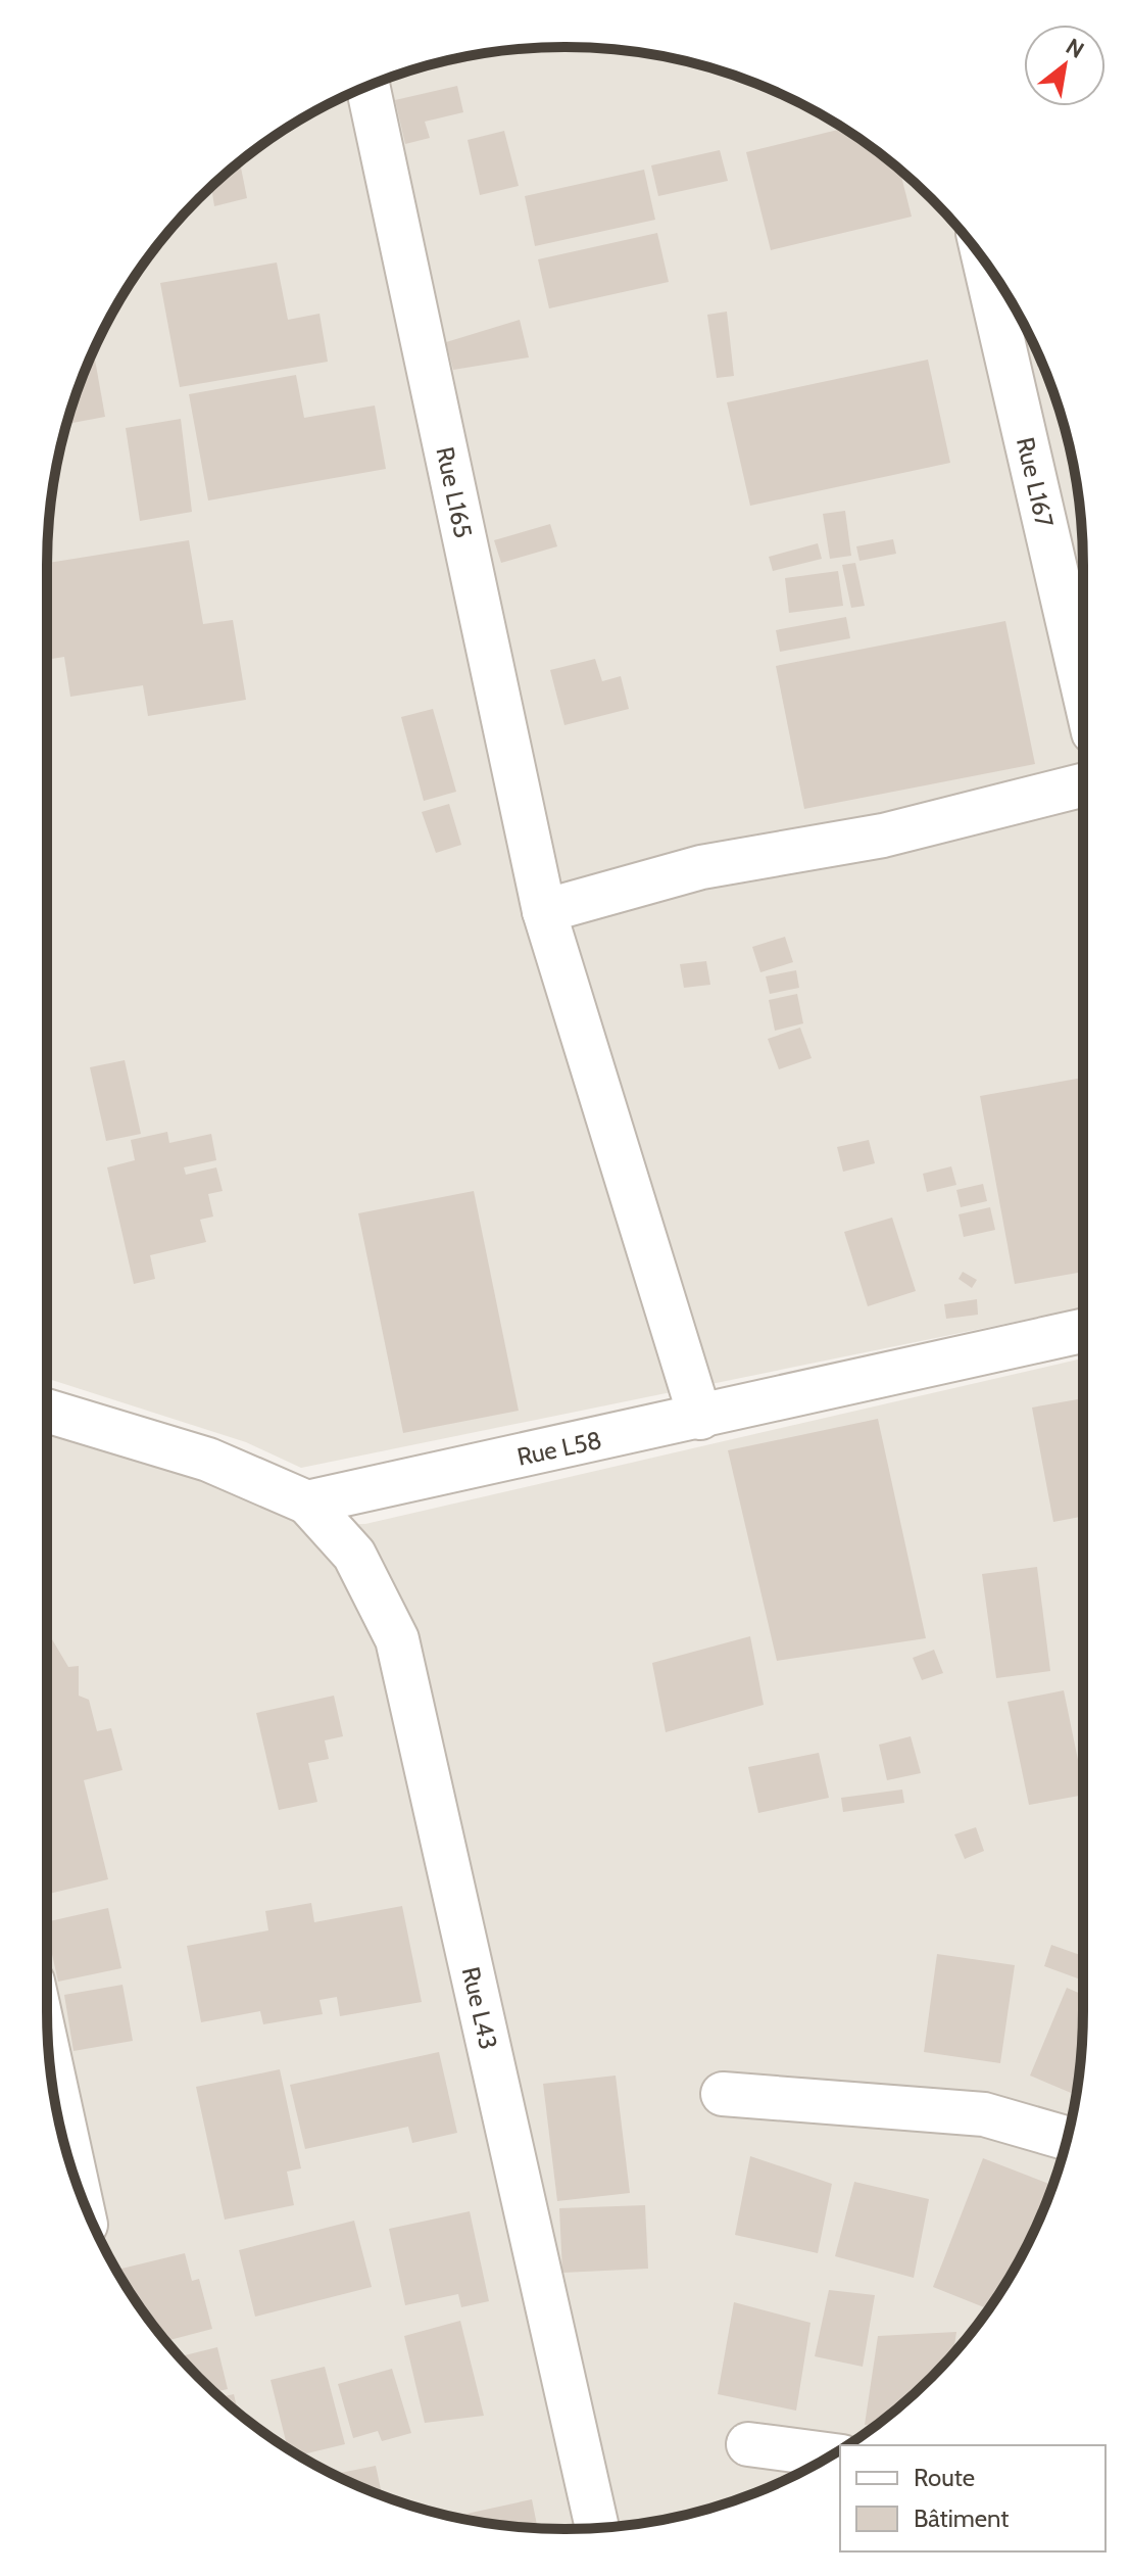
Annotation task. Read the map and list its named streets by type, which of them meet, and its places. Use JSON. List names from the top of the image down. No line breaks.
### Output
{"streets":{"street":["Rue L167","Rue L165","Rue L58","Rue L43"]},"crossings":[["Rue L165","Rue L58"],["Rue L58","Rue L43"]],"legend":["Route","Bâtiment"],"north":"top right"}
